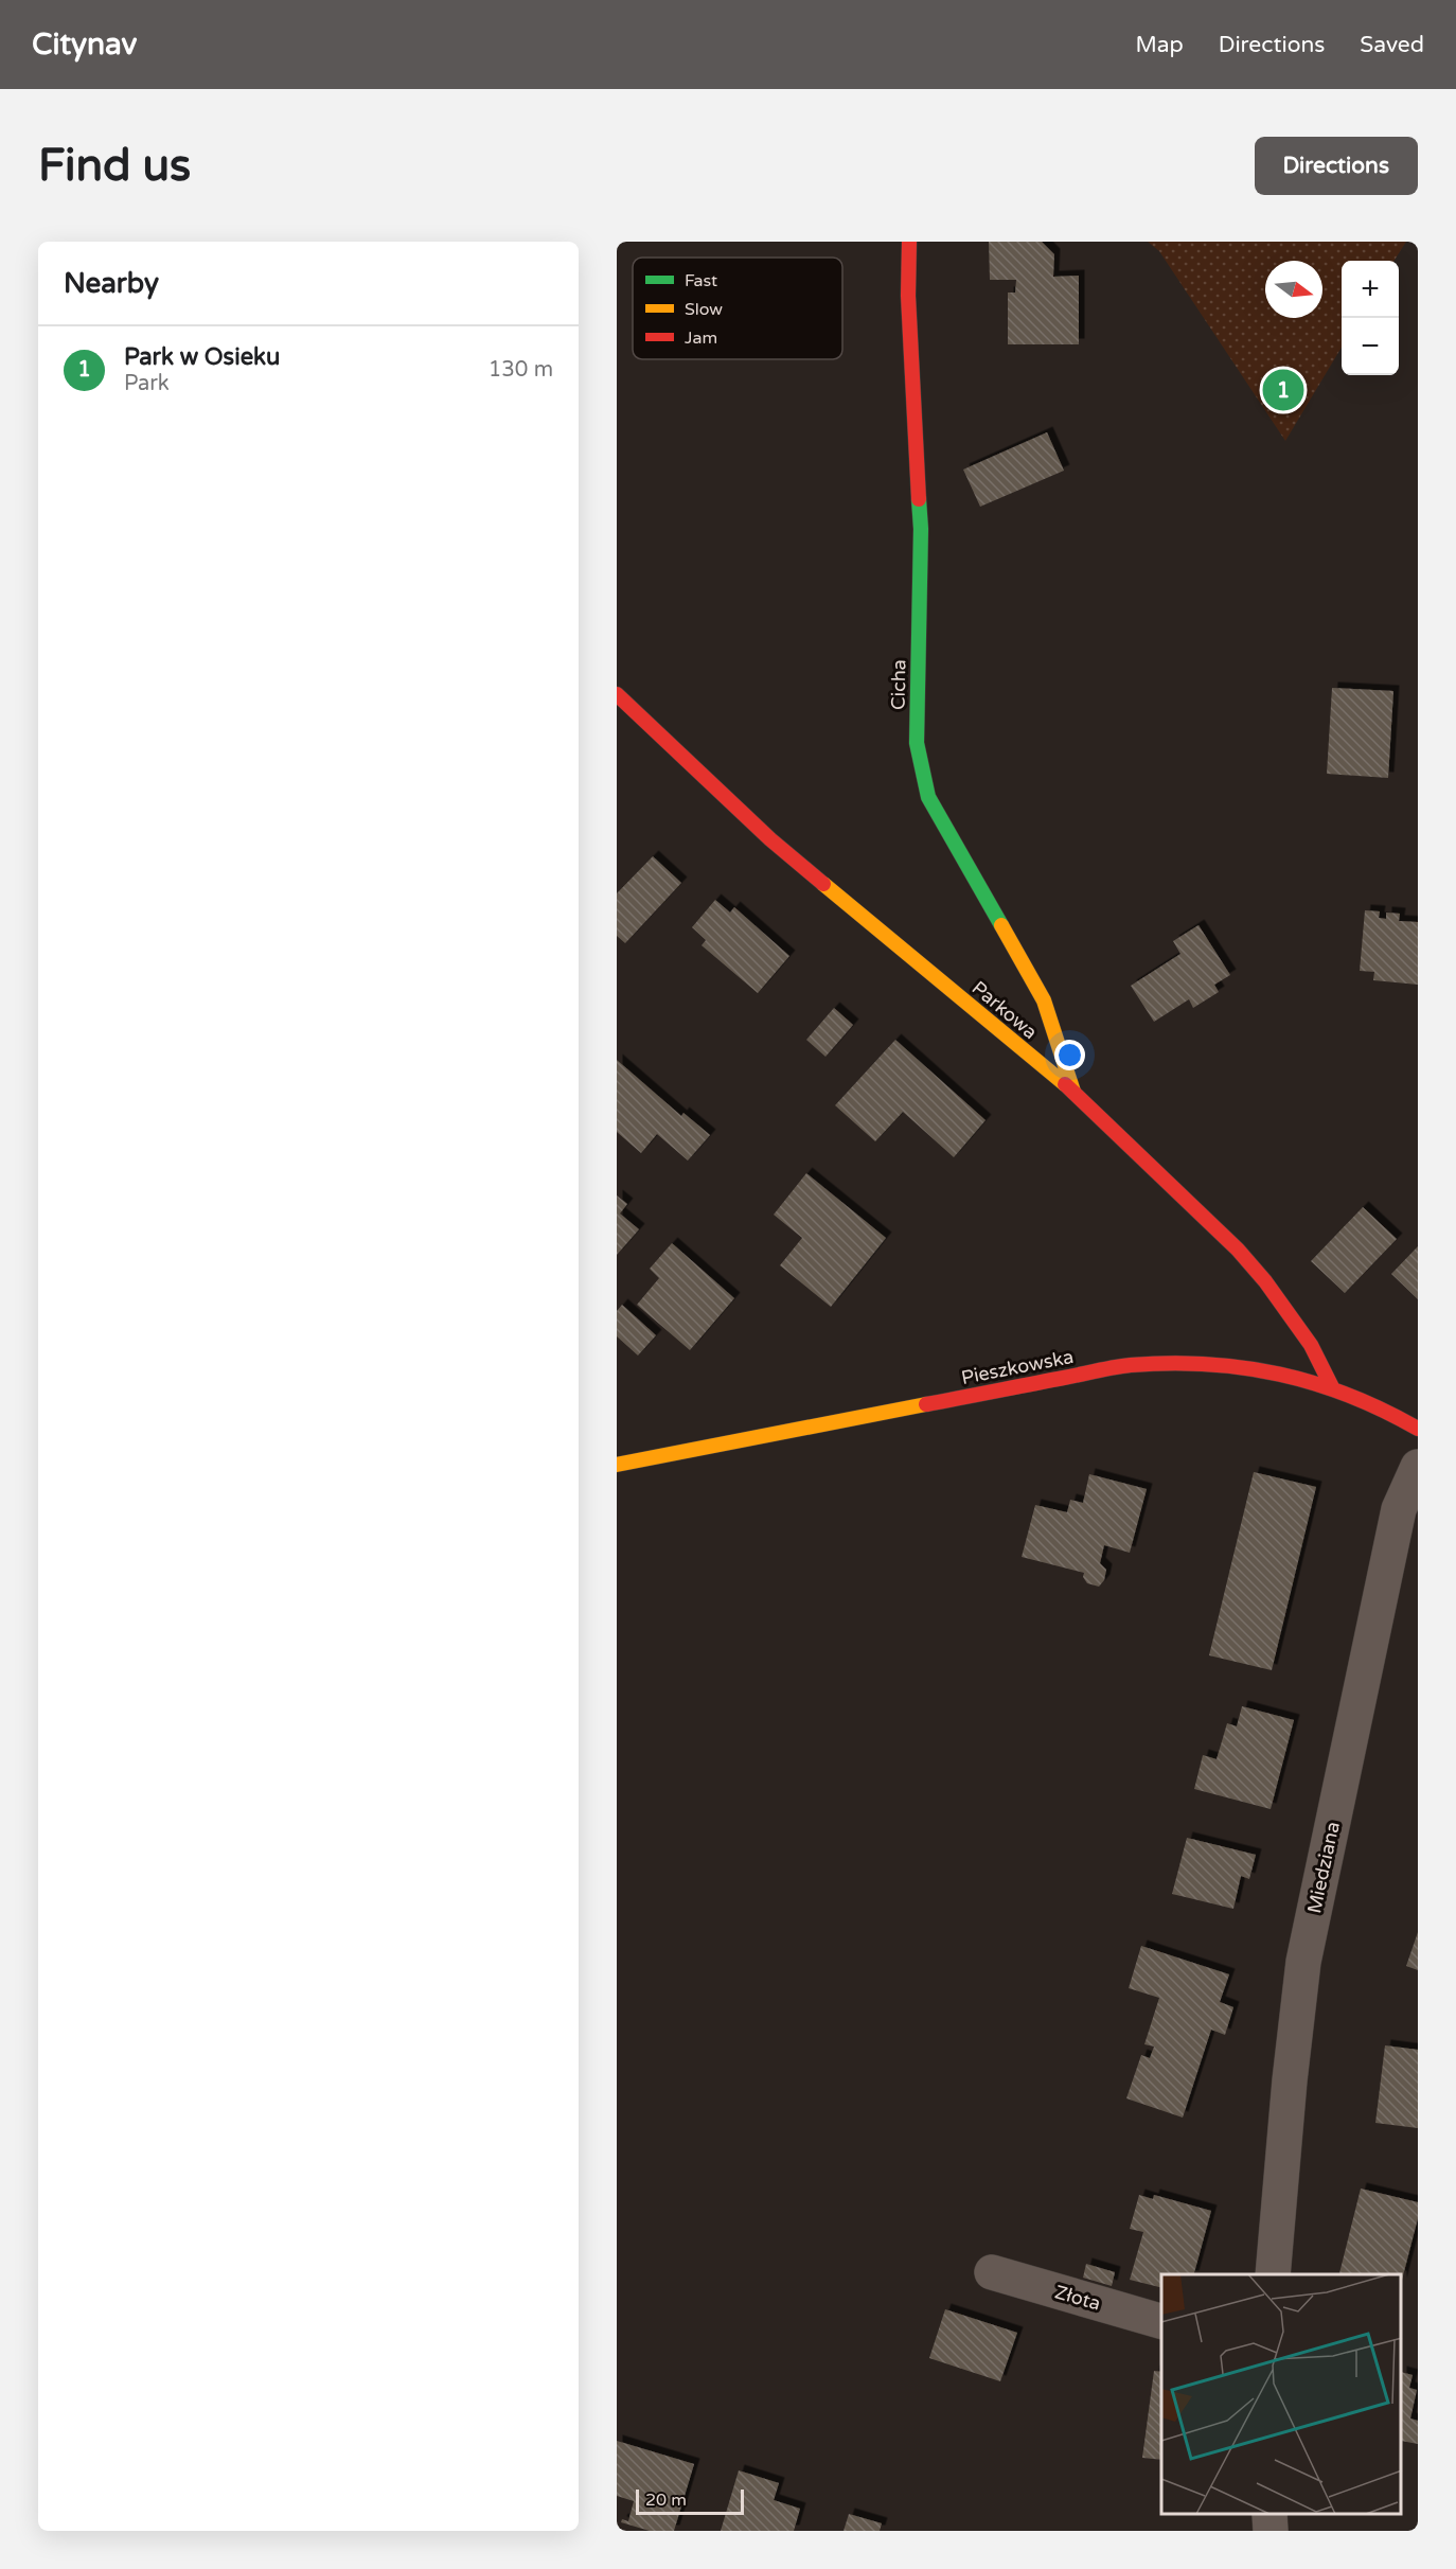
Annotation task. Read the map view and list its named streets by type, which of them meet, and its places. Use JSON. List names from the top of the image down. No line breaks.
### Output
{"streets":{"street":["Cicha","Parkowa","Pieszkowska","Miedziana","Złota"]},"crossings":[["Cicha","Parkowa"],["Parkowa","Pieszkowska"]],"legend":["Fast","Slow","Jam"],"scale_bar":"20 m","north":"right","page":{"header":"Citynav","nav":["Map","Directions","Saved"],"buttons":"Directions","title":"Find us","heading":"Nearby","map_buttons":["+","−"],"list":[{"mark":"1","name":"Park w Osieku","note":"Park","value":"130 m"}],"pins":"1","scale":"20 m"}}
